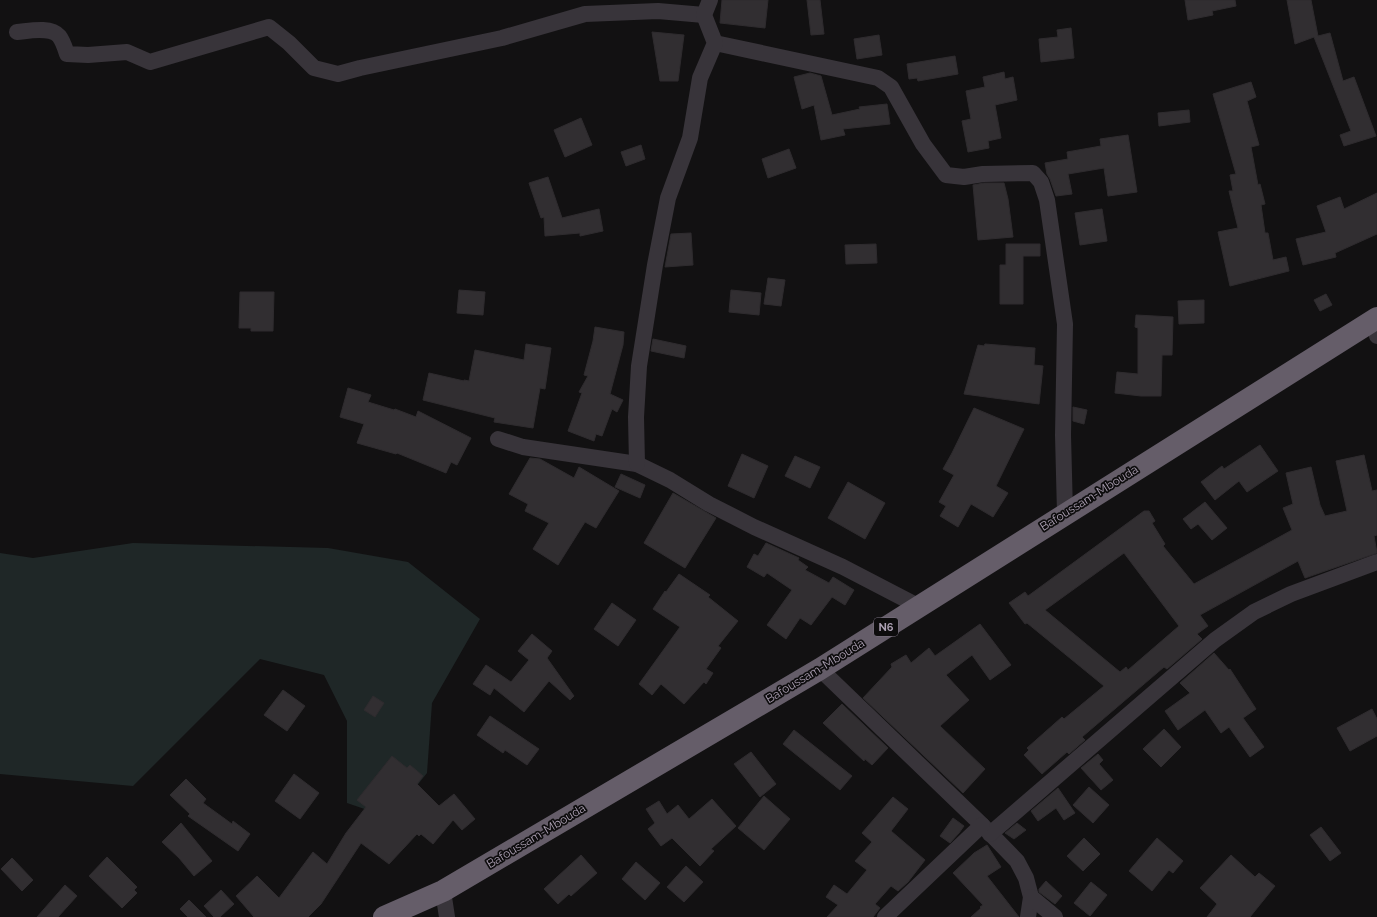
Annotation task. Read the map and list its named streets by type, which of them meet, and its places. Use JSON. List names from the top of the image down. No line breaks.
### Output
{"streets":{"highway":["Bafoussam-Mbouda","N6"]}}
